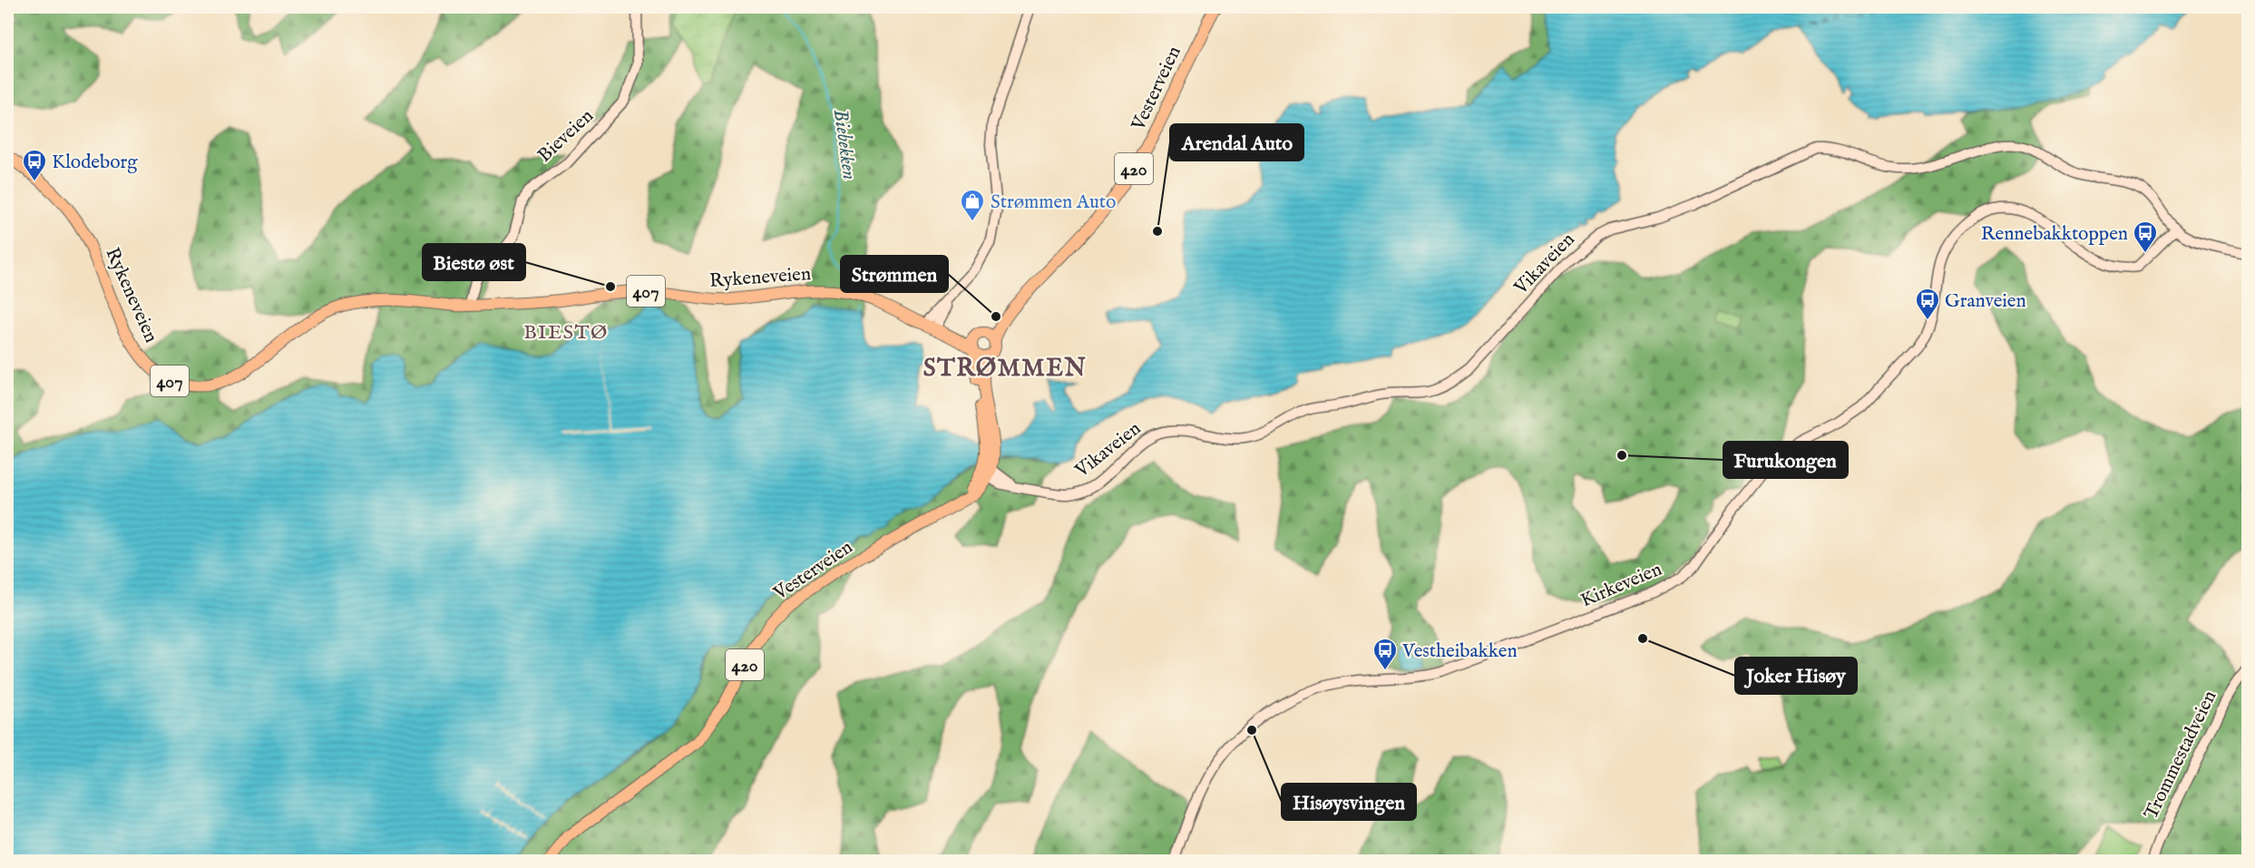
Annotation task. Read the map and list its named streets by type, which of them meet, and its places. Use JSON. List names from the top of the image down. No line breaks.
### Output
{"streets":{"main road":["Vesterveien","Bieveien","420","Vikaveien","Rykeneveien","407","Kirkeveien","Trommestadveien"]},"crossings":[["Vesterveien","420"],["Vesterveien","Vikaveien"],["Vesterveien","Rykeneveien"],["Bieveien","Rykeneveien"],["420","Rykeneveien"],["Vikaveien","Kirkeveien"]],"districts":["BIESTØ","STRØMMEN"],"water":["Biebekken"],"places":{"bus stop":["Klodeborg","Rennebakktoppen","Granveien","Vestheibakken"],"shop":["Strømmen Auto"],"other":["Arendal Auto","Biestø øst","Strømmen","Furukongen","Joker Hisøy","Hisøysvingen"]}}
